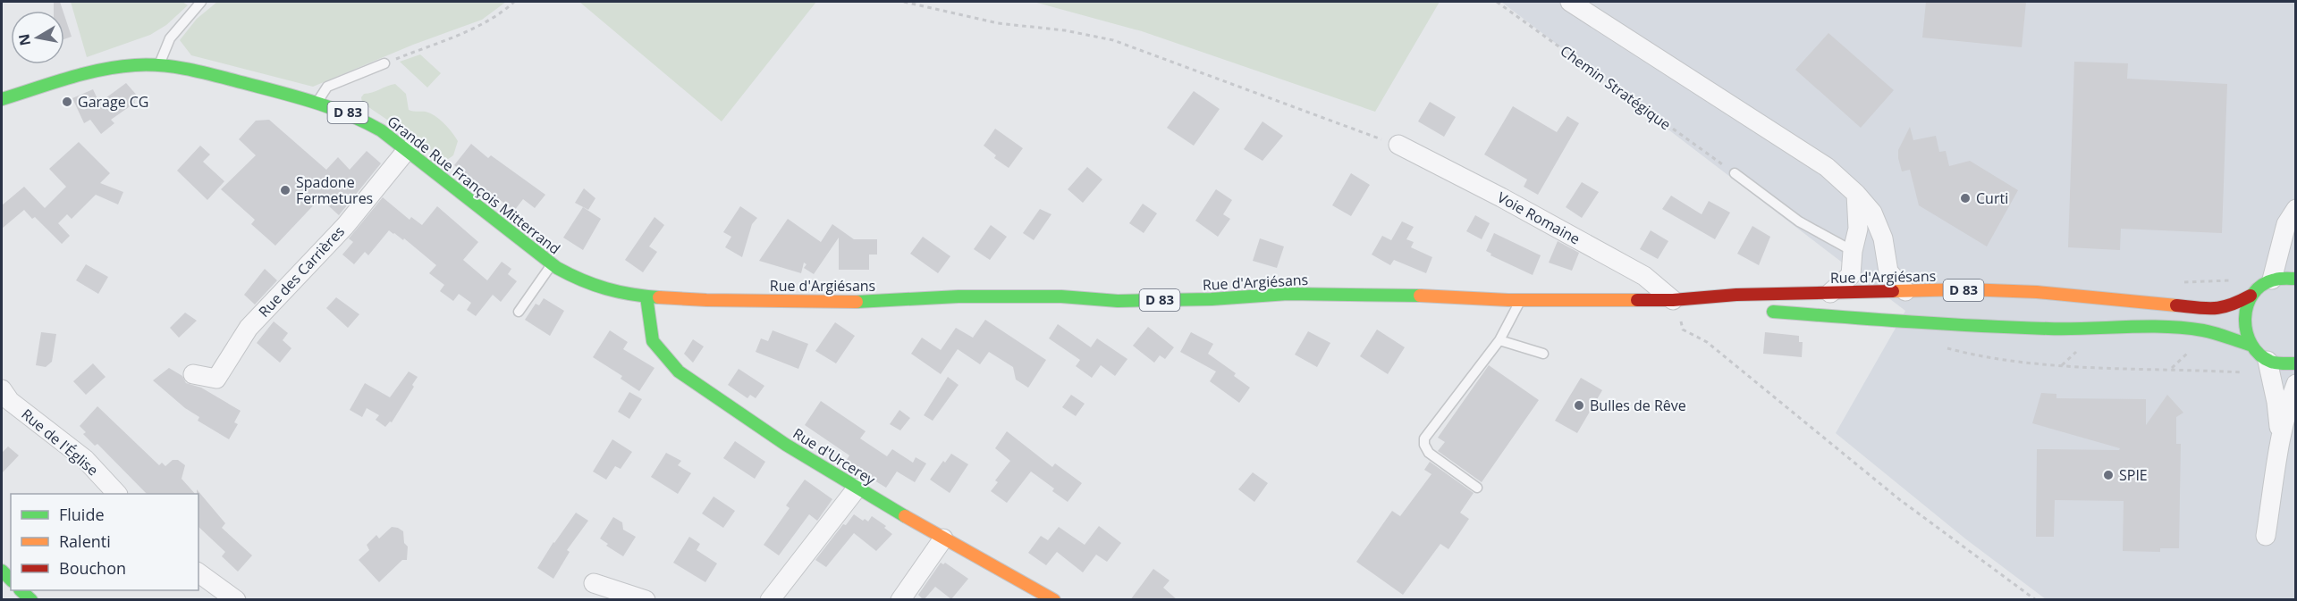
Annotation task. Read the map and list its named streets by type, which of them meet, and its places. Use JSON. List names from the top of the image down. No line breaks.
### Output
{"streets":{"main road":["D 83","Grande Rue François Mitterrand","Rue d'Argiésans","Rue d'Urcerey"],"street":["Voie Romaine","Rue des Carrières","Rue de l'Église"],"path":["Chemin Stratégique"]},"crossings":[["Grande Rue François Mitterrand","Rue des Carrières"],["Grande Rue François Mitterrand","Rue d'Argiésans"],["Grande Rue François Mitterrand","Rue d'Urcerey"],["Voie Romaine","Rue d'Argiésans"],["Rue d'Argiésans","Rue d'Urcerey"]],"places":["Garage CG","Spadone Fermetures","Curti","Bulles de Rêve","SPIE"],"legend":["Fluide","Ralenti","Bouchon"],"north":"left"}
